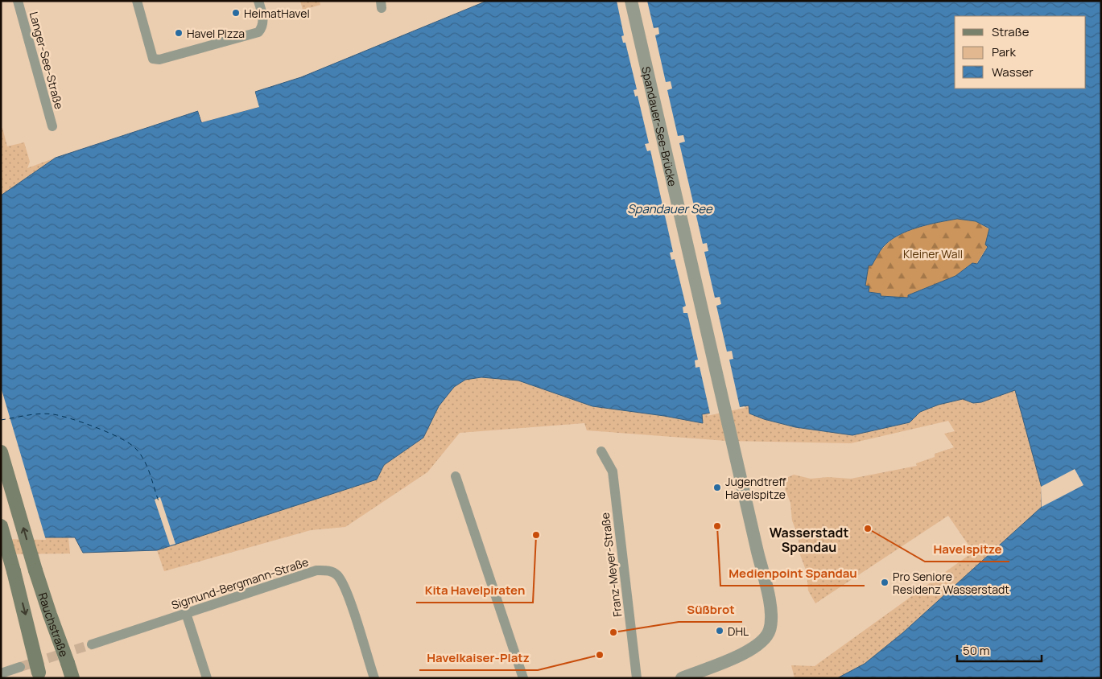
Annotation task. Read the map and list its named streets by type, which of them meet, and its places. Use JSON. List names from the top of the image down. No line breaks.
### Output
{"streets":{"main road":["Rauchstraße"],"street":["Langer-See-Straße","Spandauer-See-Brücke","Franz-Meyer-Straße","Sigmund-Bergmann-Straße"]},"districts":["Wasserstadt Spandau"],"water":["Spandauer See"],"parks":["Kleiner Wall"],"places":["HeimatHavel","Havel Pizza","Jugendtreff Havelspitze","Medienpoint Spandau","Havelspitze","Kita Havelpiraten","Pro Seniore Residenz Wasserstadt","DHL","Süßbrot","Havelkaiser-Platz"],"legend":["Straße","Park","Wasser"],"scale_bar":"50 m"}
